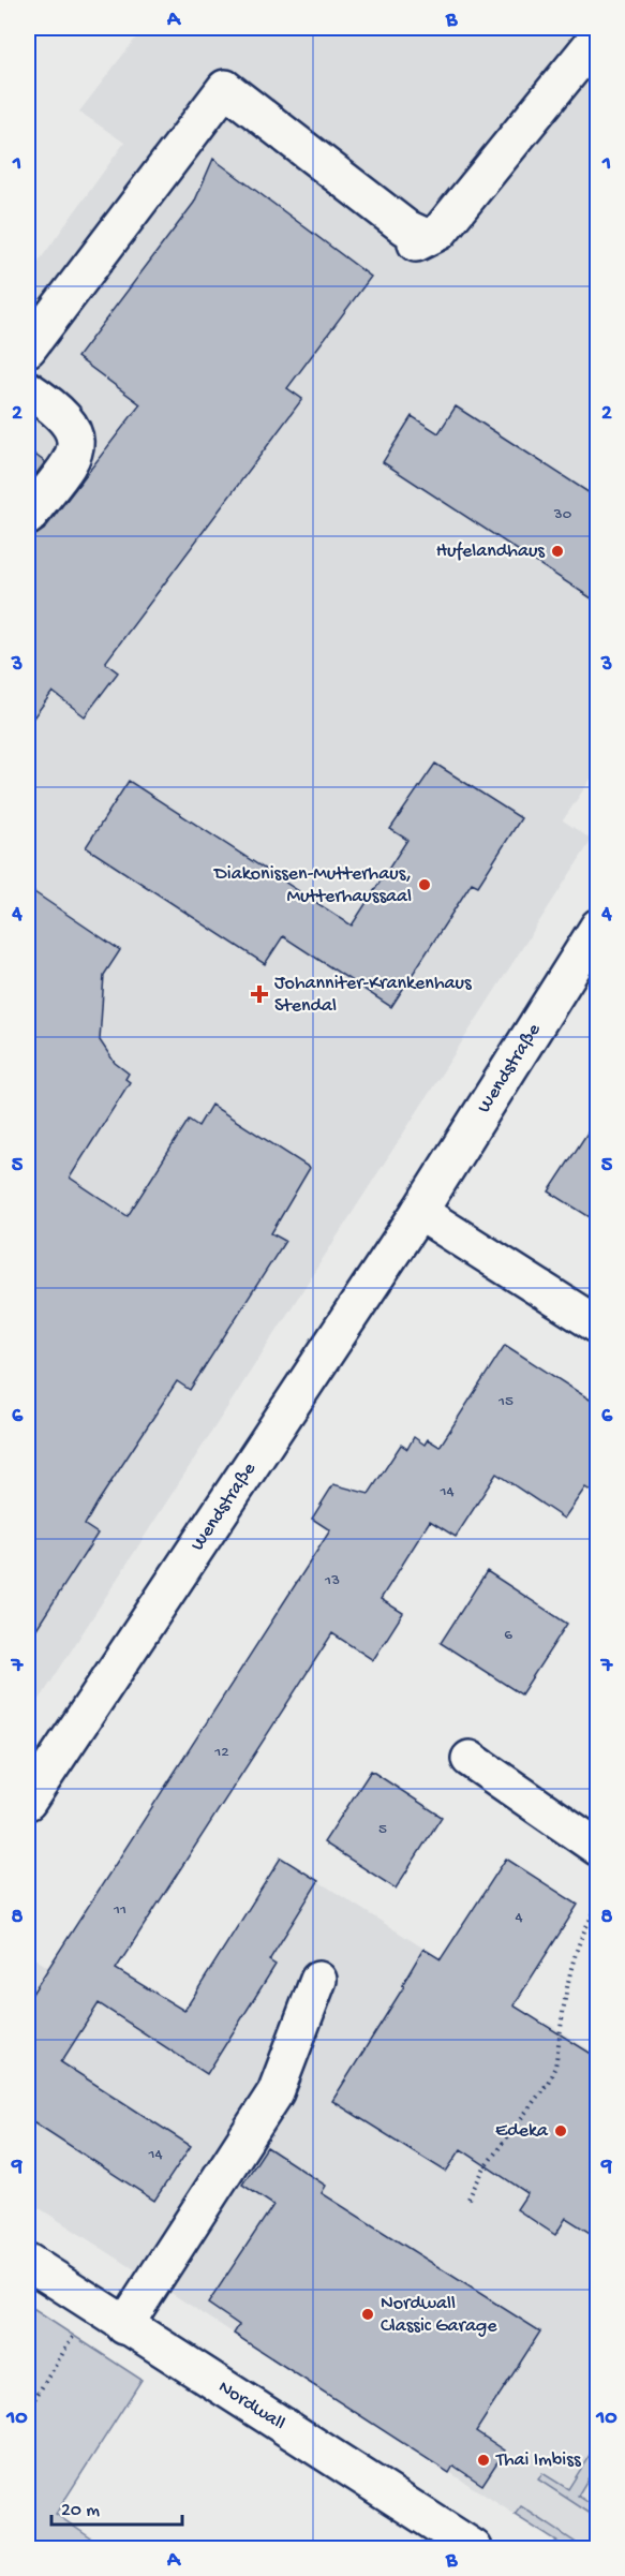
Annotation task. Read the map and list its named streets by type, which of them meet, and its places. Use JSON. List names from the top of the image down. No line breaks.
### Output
{"streets":{"street":["Wendstraße","Nordwall"]},"places":{"other":["Hufelandhaus","Diakonissen-Mutterhaus, Mutterhaussaal","Edeka","Nordwall Classic Garage","Thai Imbiss"],"health":["Johanniter-Krankenhaus Stendal"]},"house_numbers":["30","15","14","13","6","12","5","11","4","14"],"scale_bar":"20 m","grid":{"columns":["A","B"],"rows":["1","2","3","4","5","6","7","8","9","10"]}}
